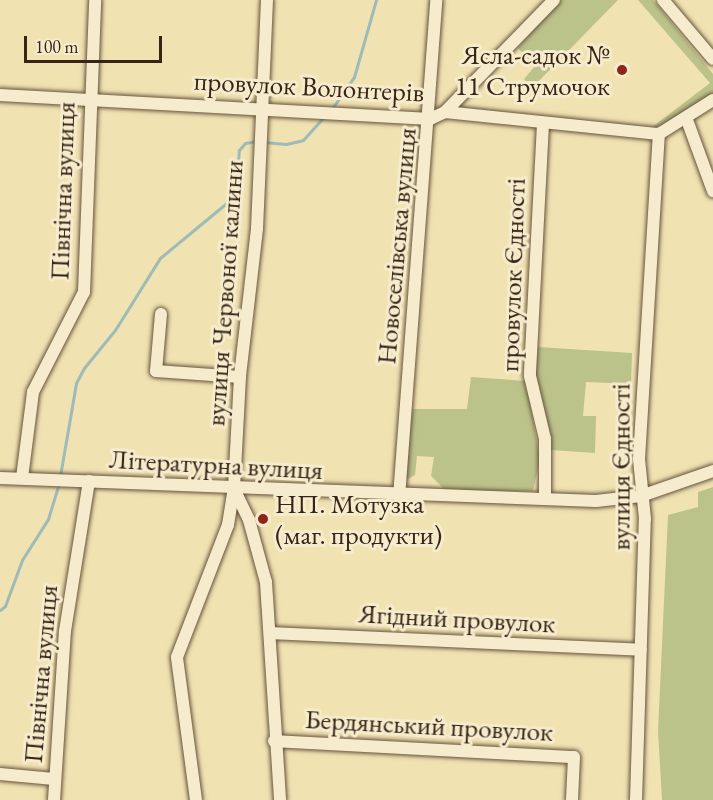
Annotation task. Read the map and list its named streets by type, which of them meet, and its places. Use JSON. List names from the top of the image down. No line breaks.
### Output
{"streets":{"street":["провулок Волонтерів","Північна вулиця","Новоселівська вулиця","провулок Єдності","вулиця Червоної калини","Літературна вулиця","вулиця Єдності","Ягідний провулок","Бердянський провулок"]},"crossings":[["провулок Волонтерів","Північна вулиця"],["провулок Волонтерів","Новоселівська вулиця"],["провулок Волонтерів","провулок Єдності"],["провулок Волонтерів","вулиця Червоної калини"],["провулок Волонтерів","вулиця Єдності"],["Північна вулиця","Літературна вулиця"],["Новоселівська вулиця","Літературна вулиця"],["провулок Єдності","Літературна вулиця"],["вулиця Червоної калини","Літературна вулиця"],["вулиця Червоної калини","Ягідний провулок"],["вулиця Червоної калини","Бердянський провулок"],["Літературна вулиця","вулиця Єдності"],["вулиця Єдності","Ягідний провулок"]],"places":["Ясла-садок № 11 Струмочок","НП. Мотузка (маг. продукти)"],"scale_bar":"100 m"}
